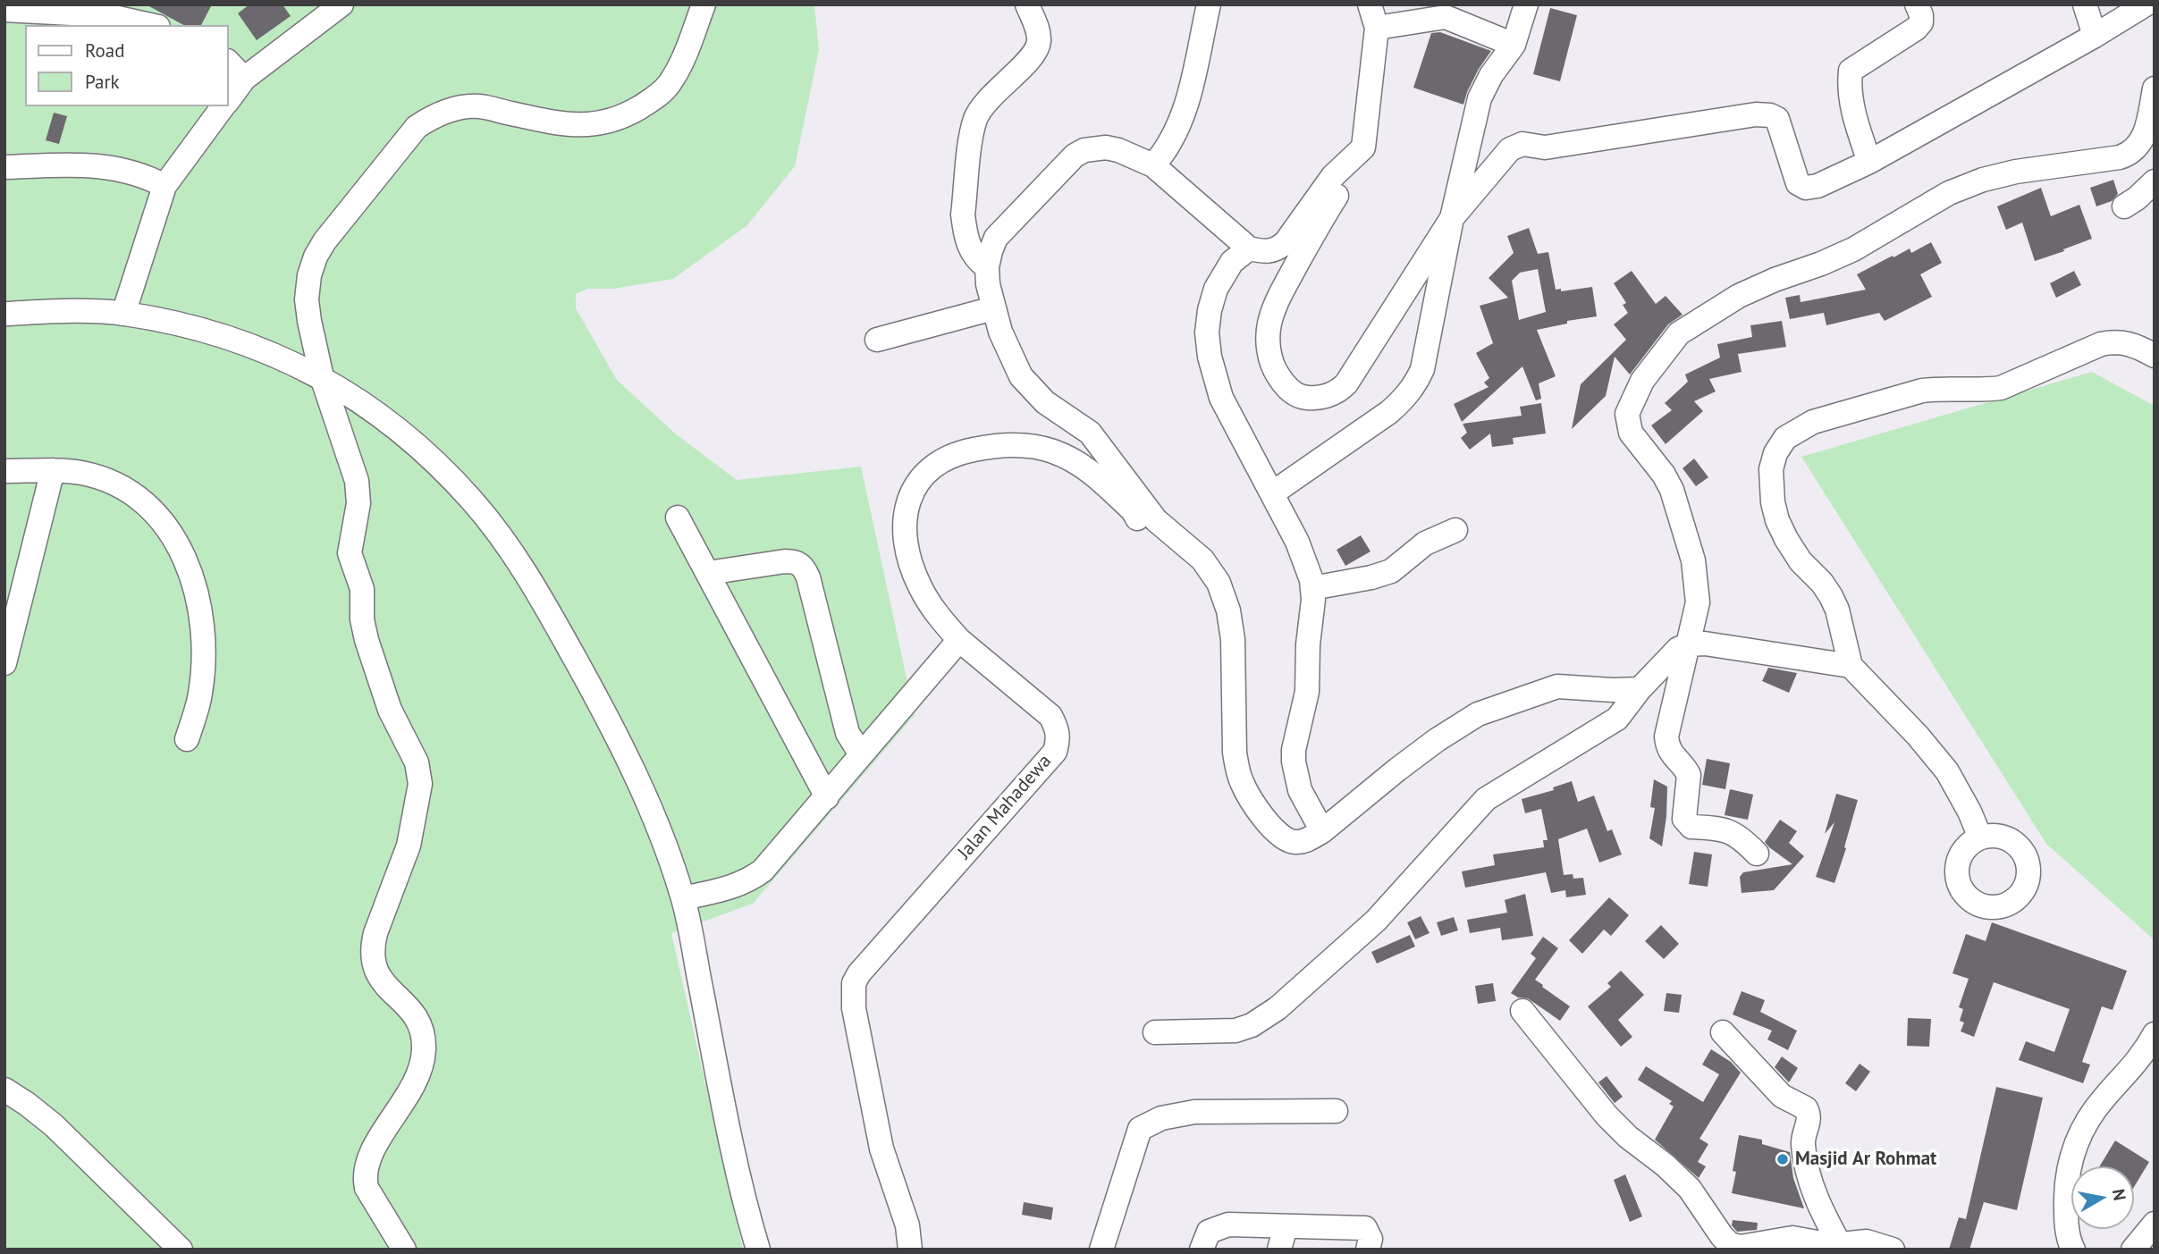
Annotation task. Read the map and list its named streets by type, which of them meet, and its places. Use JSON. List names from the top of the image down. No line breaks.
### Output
{"streets":{"street":["Jalan Mahadewa"]},"places":["Masjid Ar Rohmat"],"legend":["Road","Park"],"north":"right"}
